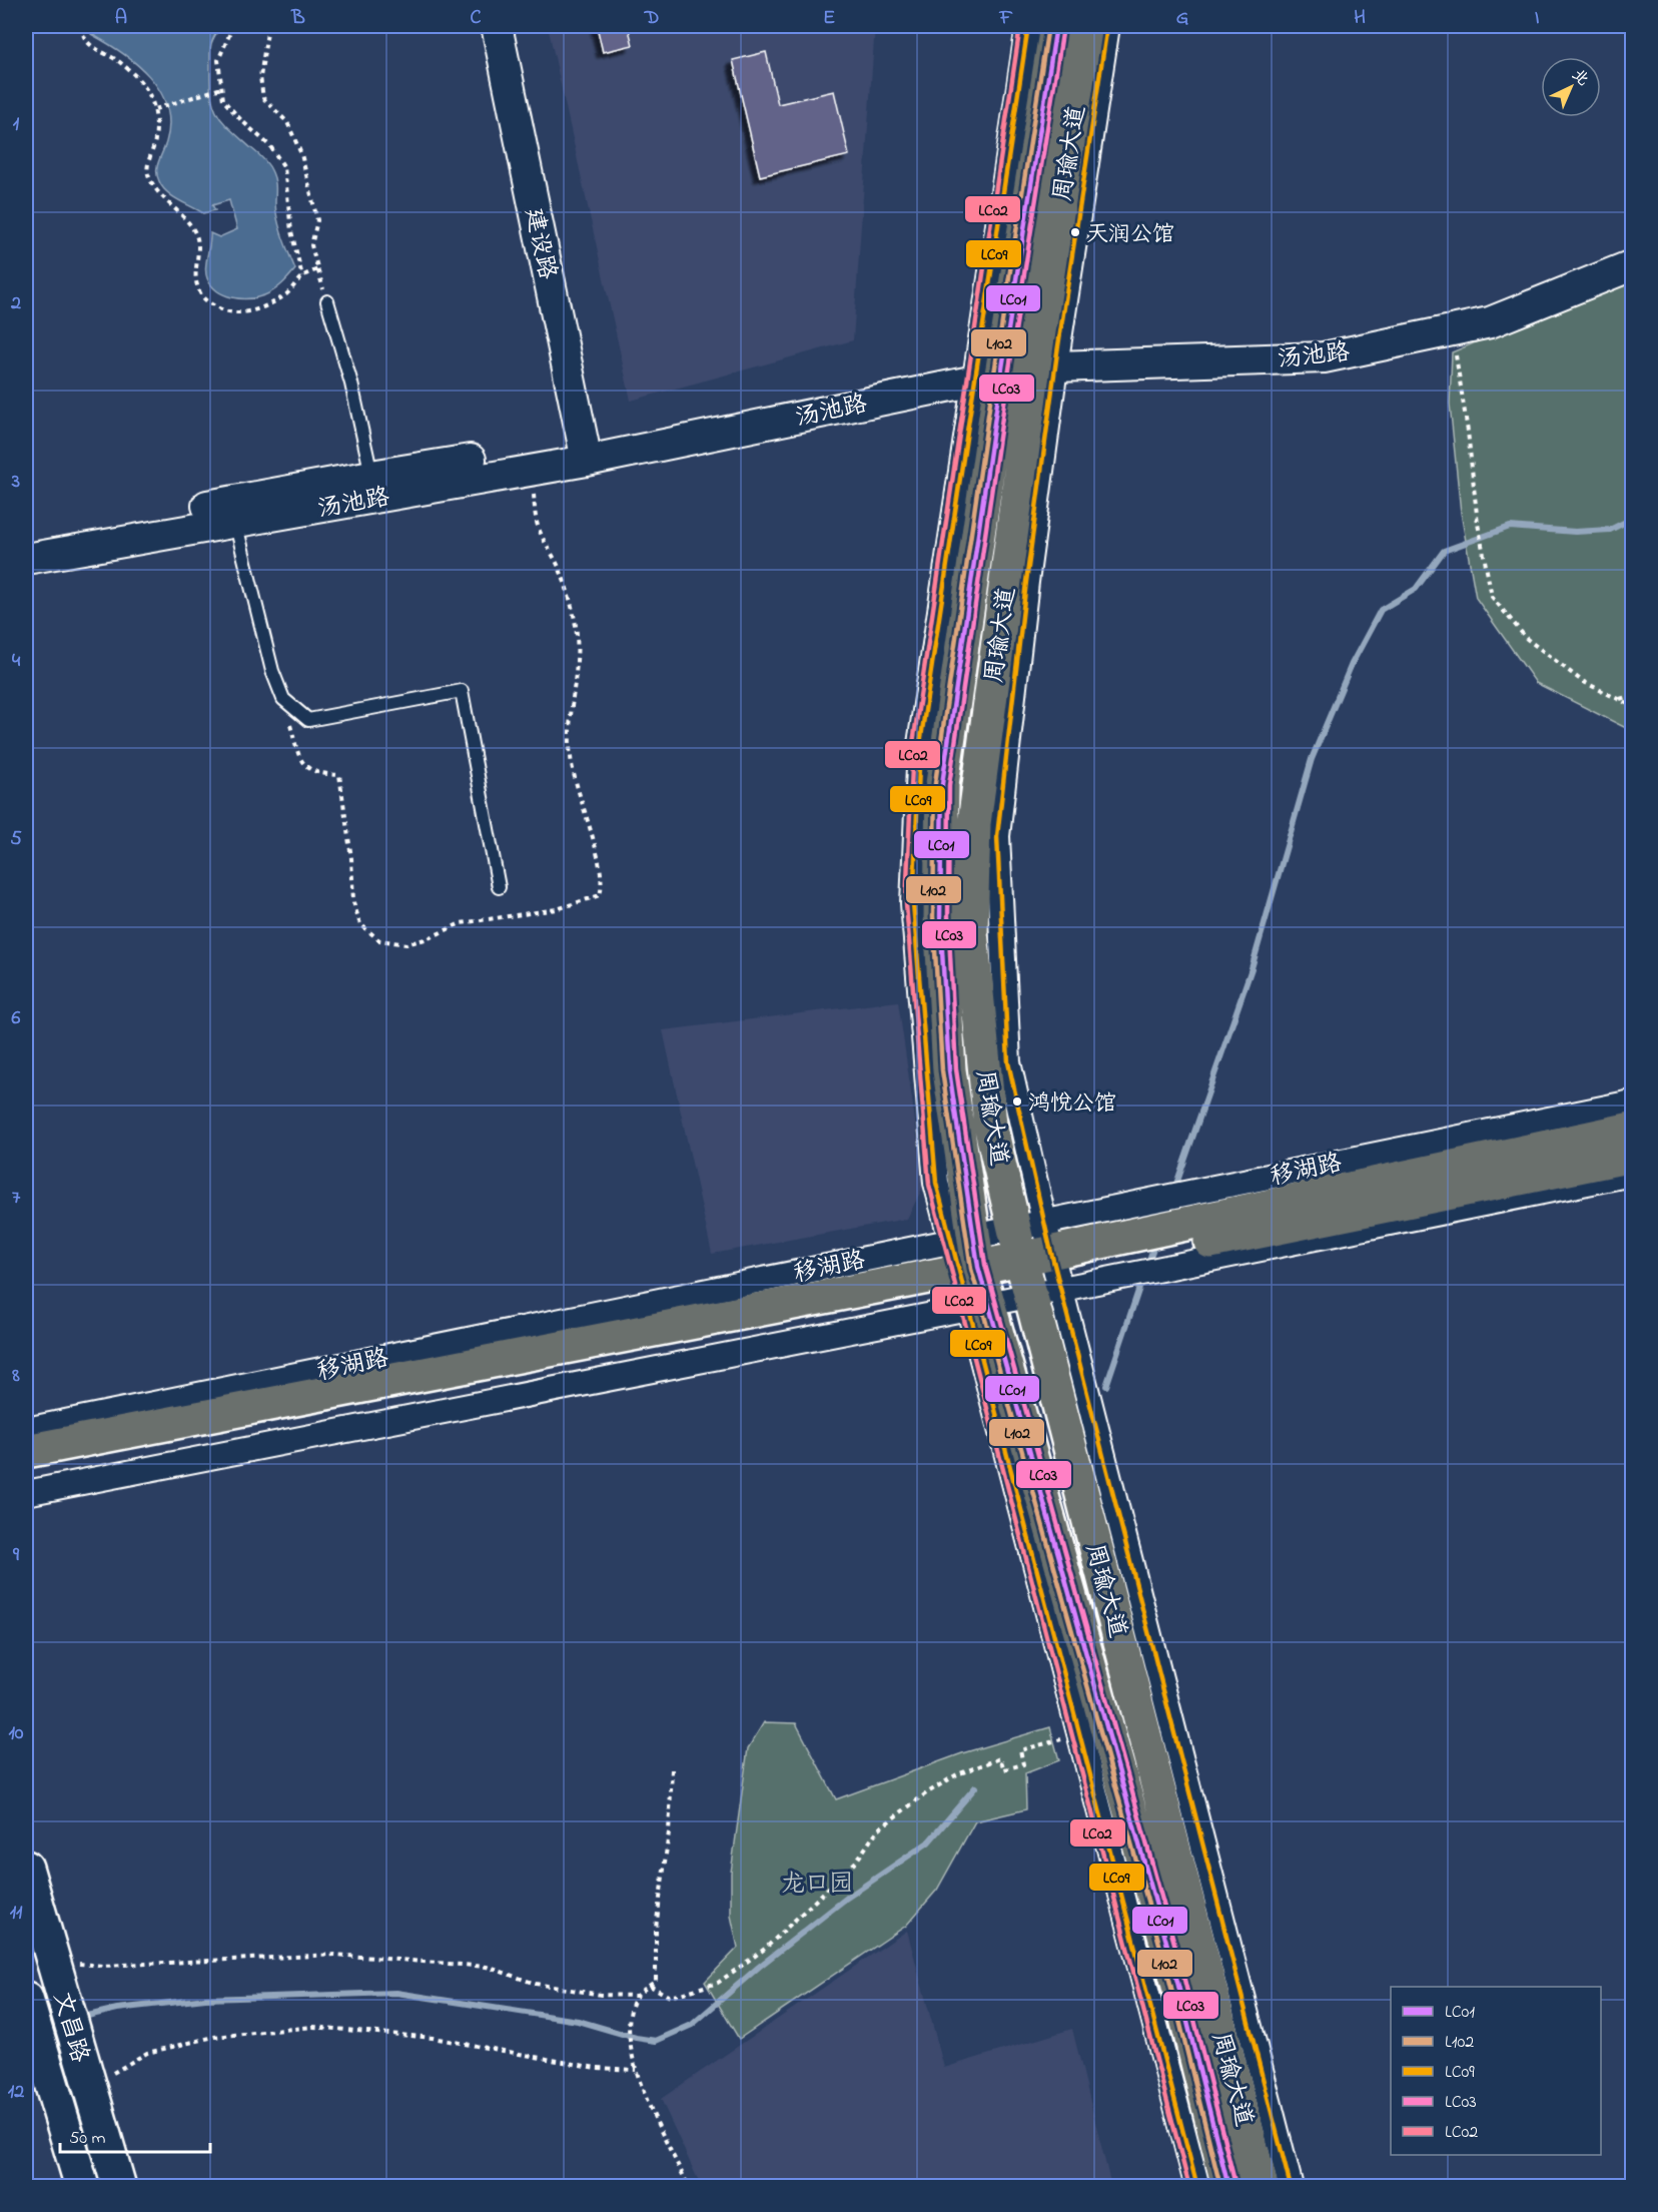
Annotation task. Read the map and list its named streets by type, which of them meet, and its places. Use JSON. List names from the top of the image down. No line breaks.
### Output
{"streets":{"main road":["周瑜大道","移湖路","文昌路"],"street":["建设路","汤池路"]},"crossings":[["周瑜大道","汤池路"],["周瑜大道","移湖路"],["建设路","汤池路"]],"parks":["龙口园"],"places":["天润公馆","鸿悦公馆"],"lines":["transit line LC01","transit line L102","transit line LC09","transit line LC02","transit line LC03"],"legend":["LC01","L102","LC09","LC03","LC02"],"scale_bar":"50 m","north":"top right","grid":{"columns":["A","B","C","D","E","F","G","H","I"],"rows":["1","2","3","4","5","6","7","8","9","10","11","12"]}}
